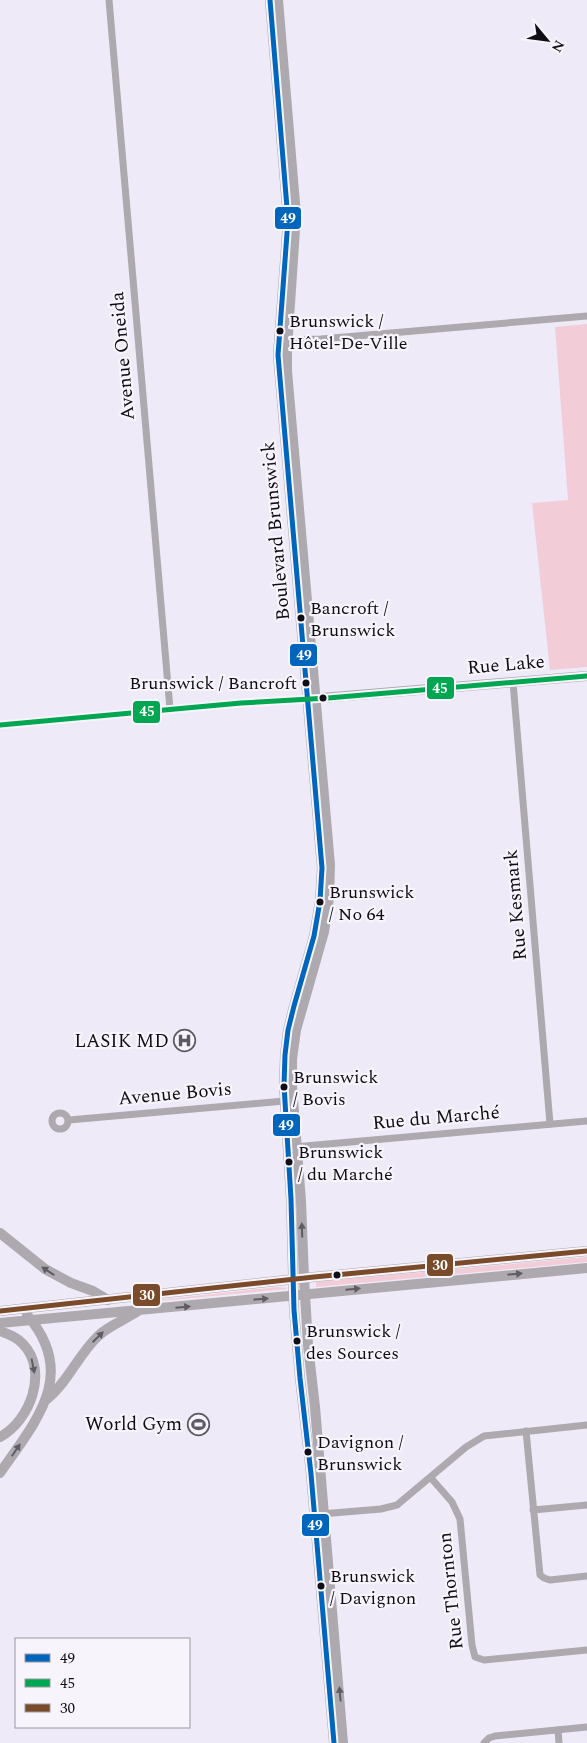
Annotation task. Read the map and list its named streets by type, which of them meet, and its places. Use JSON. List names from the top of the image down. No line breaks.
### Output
{"streets":{"street":["Avenue Oneida","Boulevard Brunswick","Rue Lake","Rue Kesmark","Avenue Bovis","Rue du Marché","Rue Thornton"]},"crossings":[["Boulevard Brunswick","Rue Lake"],["Boulevard Brunswick","Avenue Bovis"],["Boulevard Brunswick","Rue du Marché"],["Rue Lake","Rue Kesmark"],["Rue Kesmark","Rue du Marché"]],"places":{"other":["Brunswick / Hôtel-De-Ville","Bancroft / Brunswick","Brunswick / Bancroft","Brunswick / No 64","Brunswick / Bovis","Brunswick / du Marché","Brunswick / des Sources","Davignon / Brunswick","Brunswick / Davignon"],"hospital":["LASIK MD"],"sports":["World Gym"]},"lines":["transit line 49","transit line 45","transit line 30"],"legend":["49","45","30"],"north":"bottom right"}
